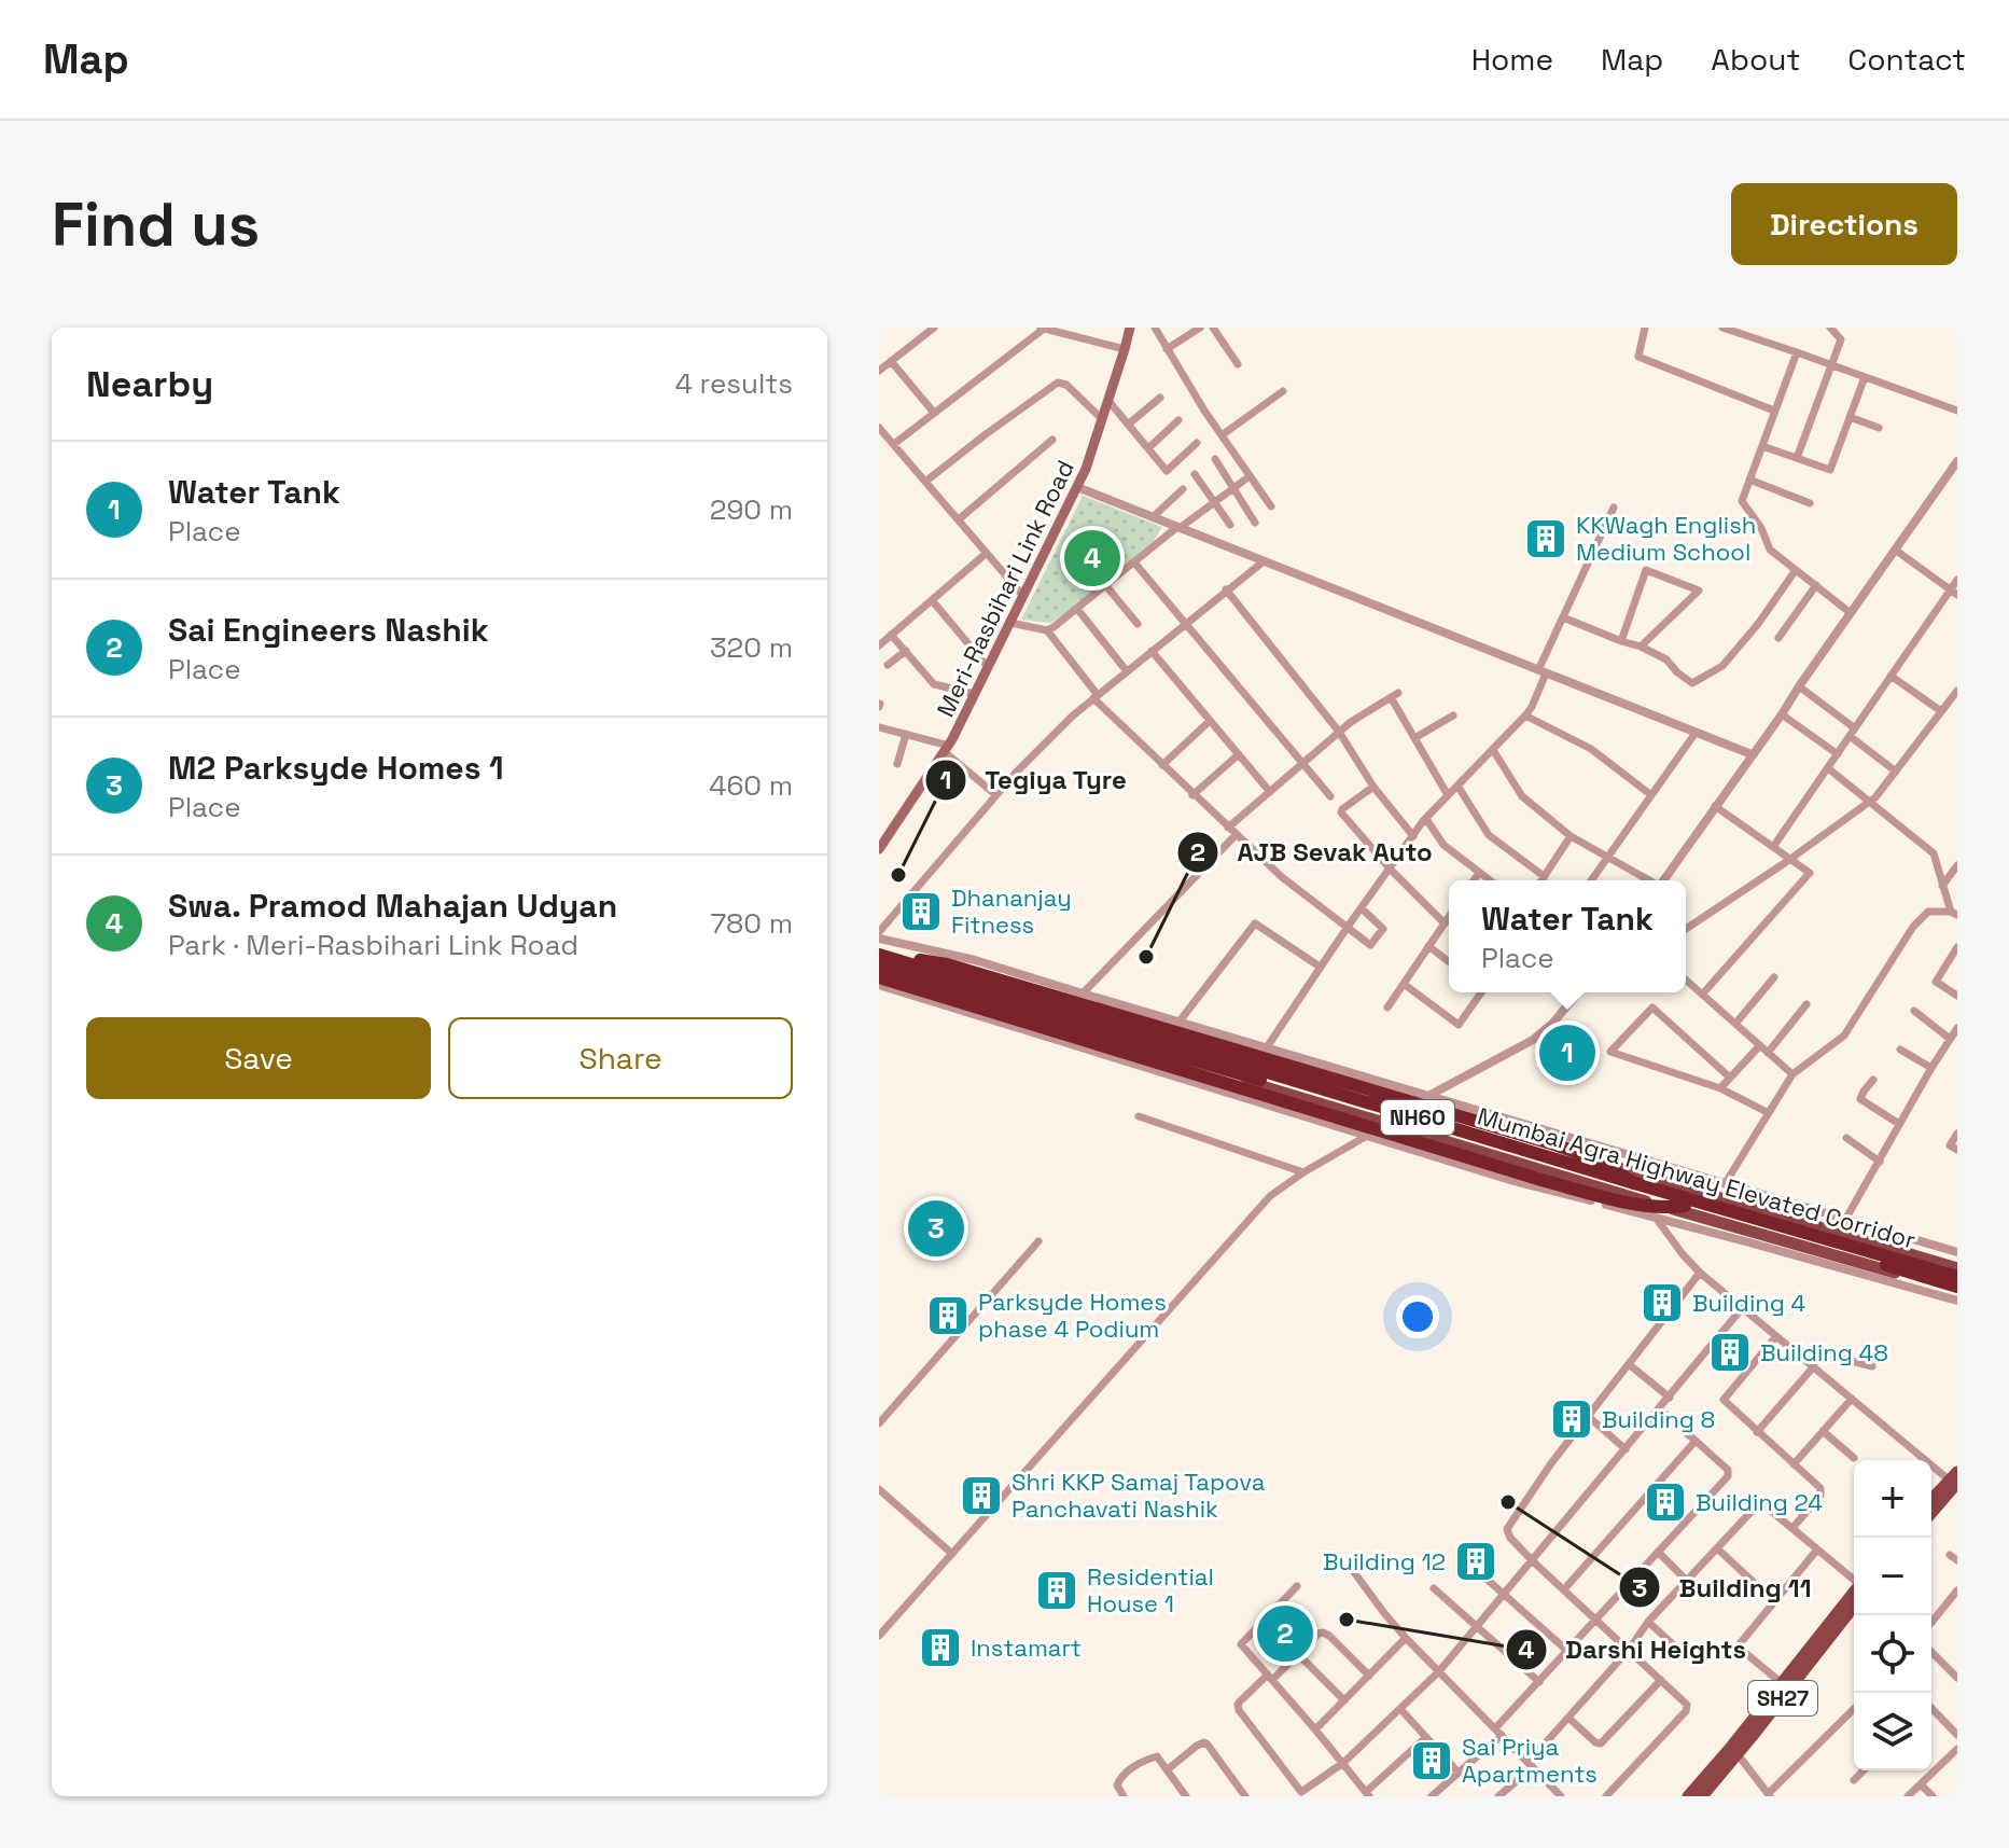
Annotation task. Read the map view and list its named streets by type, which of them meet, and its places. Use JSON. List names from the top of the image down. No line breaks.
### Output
{"streets":{"highway":["NH60","Mumbai Agra Highway Elevated Corridor"],"main road":["Meri-Rasbihari Link Road","SH27"]},"places":{"building":["KKWagh English Medium School","Dhananjay Fitness","Building 4","Parksyde Homes phase 4 Podium","Building 48","Building 8","Shri KKP Samaj Tapova Panchavati Nashik","Building 24","Building 12","Residential House 1","Instamart","Sai Priya Apartments"],"other":["Tegiya Tyre","AJB Sevak Auto","Building 11","Darshi Heights"]},"page":{"header":"Map","nav":["Home","Map","About","Contact"],"buttons":["Directions",["Save","Share"]],"title":"Find us","heading":["Nearby","4 results"],"list":[{"mark":"1","name":"Water Tank","note":"Place","value":"290 m"},{"mark":"2","name":"Sai Engineers Nashik","note":"Place","value":"320 m"},{"mark":"3","name":"M2 Parksyde Homes 1","note":"Place","value":"460 m"},{"mark":"4","name":"Swa. Pramod Mahajan Udyan","note":"Park · Meri-Rasbihari Link Road","value":"780 m"}],"pins":["4","1","3","2"],"popup":["Water Tank","Place"],"map_buttons":["+","−"]}}
